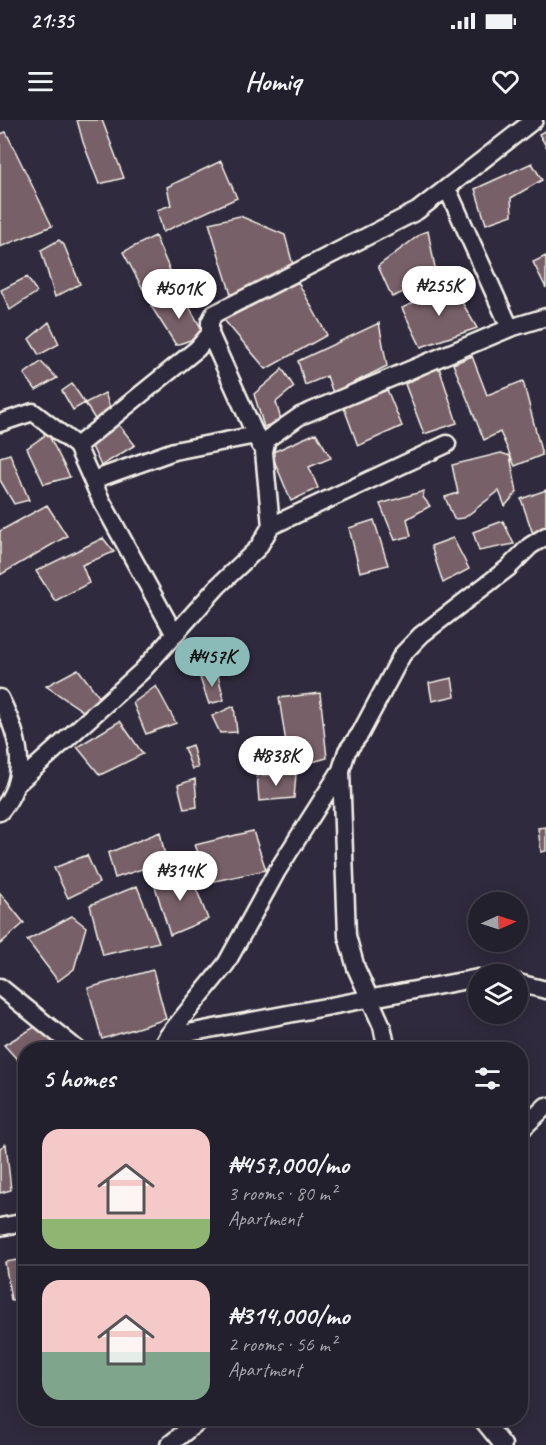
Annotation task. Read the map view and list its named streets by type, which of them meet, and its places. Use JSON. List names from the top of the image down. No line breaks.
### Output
{"north":"right","page":{"status":"21:35","header":"Homiq","price":["₦255K","₦501K","₦457K","₦838K","₦314K"],"heading":"5 homes","list":[{"name":"₦457,000/mo","note":"3 rooms · 80 m² · Apartment"},{"name":"₦314,000/mo","note":"2 rooms · 56 m² · Apartment"}]}}
